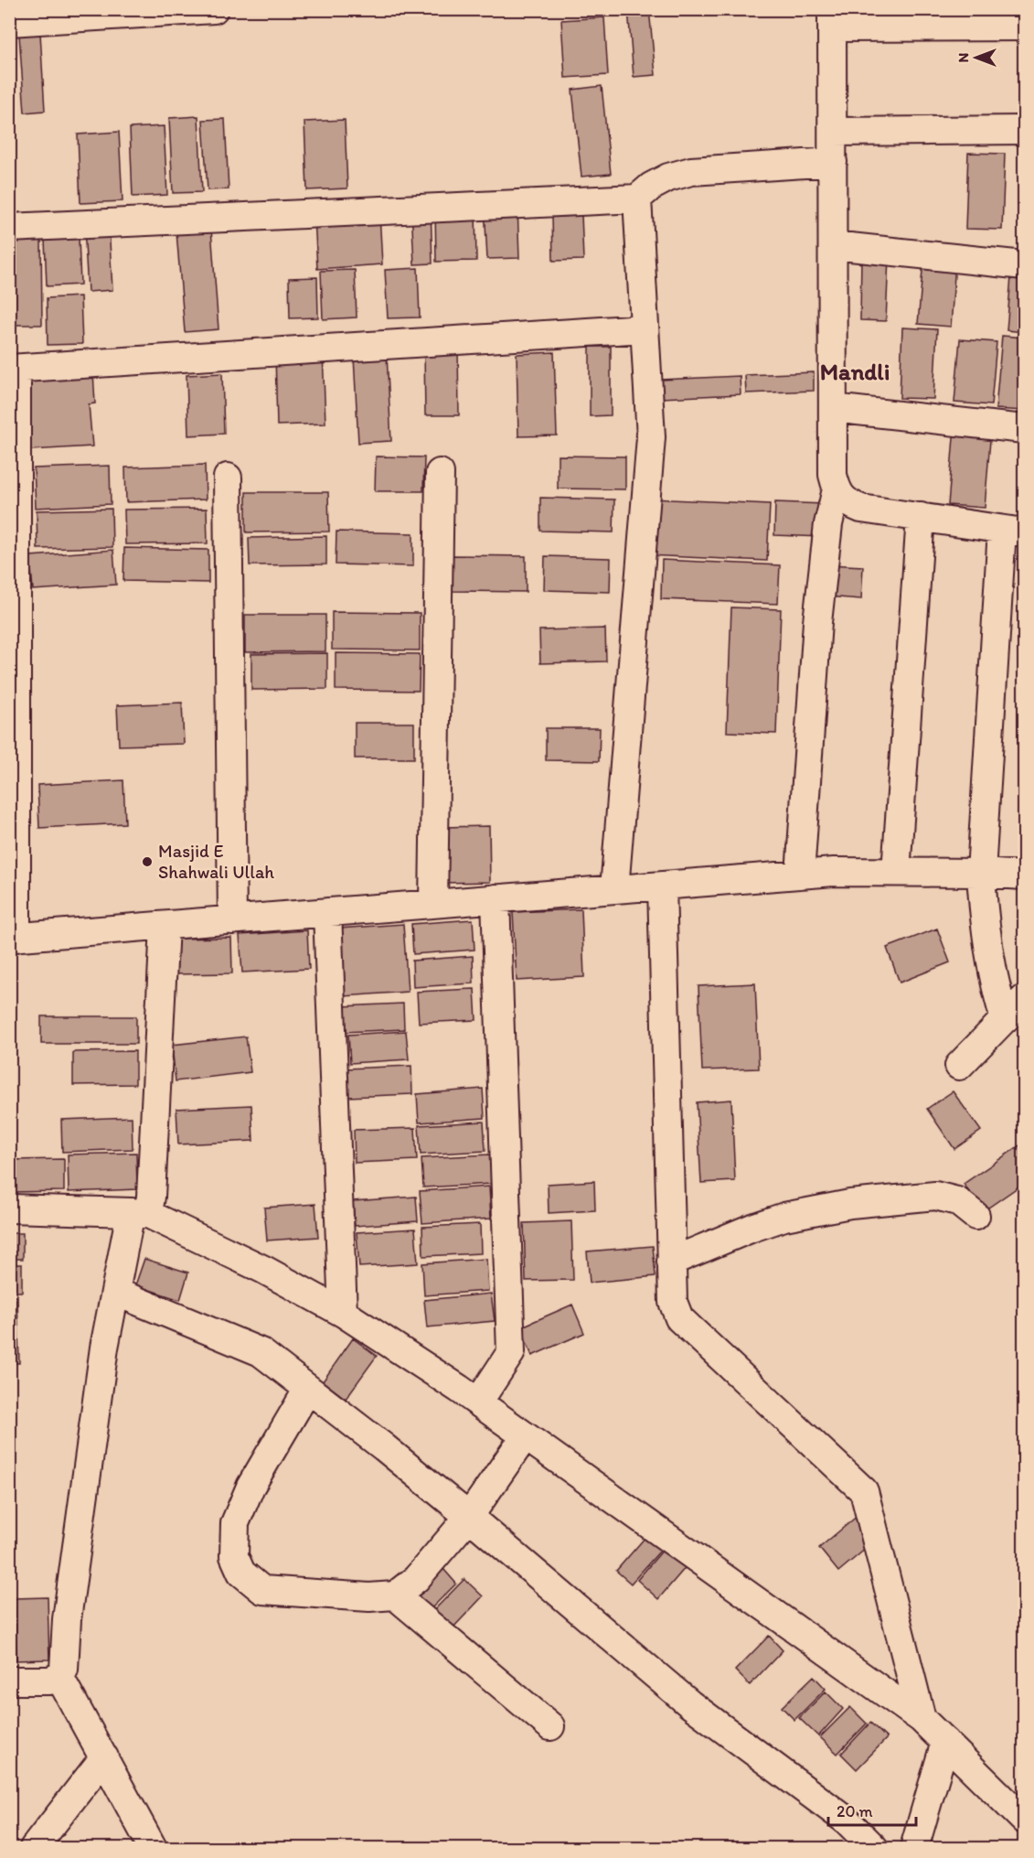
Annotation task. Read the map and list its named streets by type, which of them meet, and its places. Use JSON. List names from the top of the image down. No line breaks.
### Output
{"districts":["Mandli"],"places":["Masjid E Shahwali Ullah"],"scale_bar":"20 m","north":"left"}
